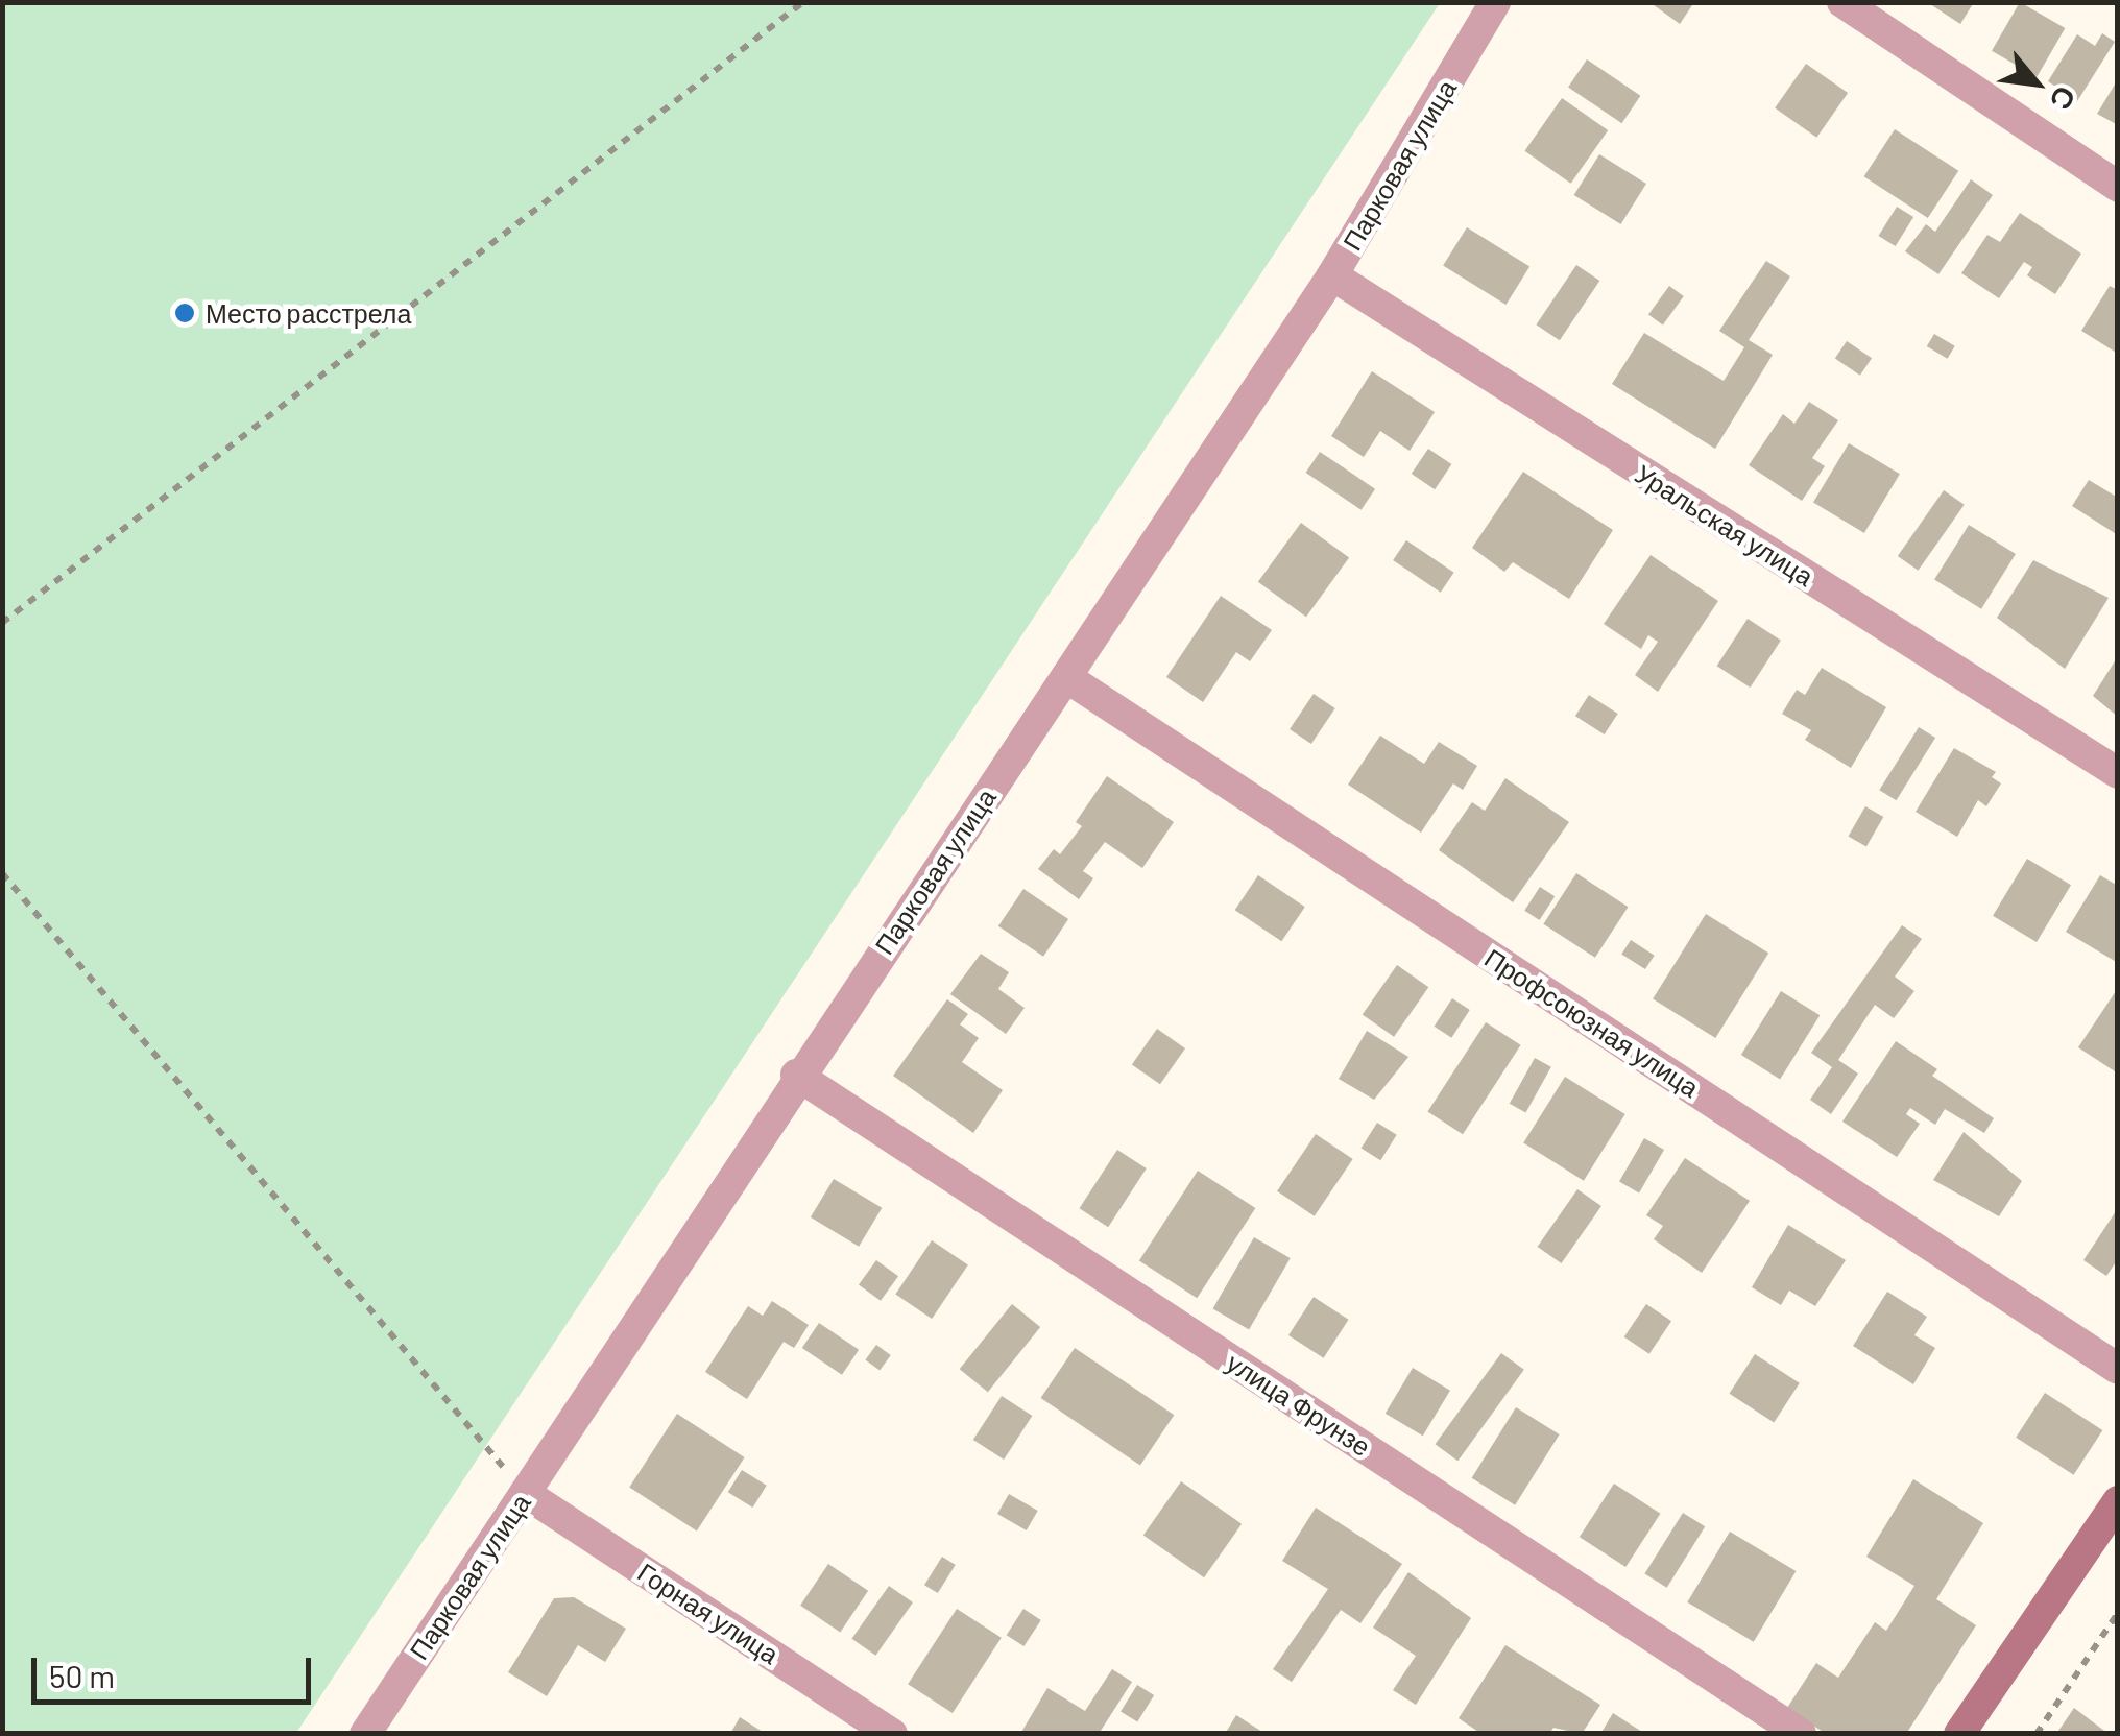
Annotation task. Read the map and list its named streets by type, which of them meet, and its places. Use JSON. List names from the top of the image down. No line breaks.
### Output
{"streets":{"street":["Парковая улица","Уральская улица","Профсоюзная улица","улица Фрунзе","Горная улица"]},"crossings":[["Парковая улица","Уральская улица"],["Парковая улица","Профсоюзная улица"],["Парковая улица","улица Фрунзе"],["Парковая улица","Горная улица"]],"places":["Место расстрела"],"scale_bar":"50 m","north":"bottom right"}
